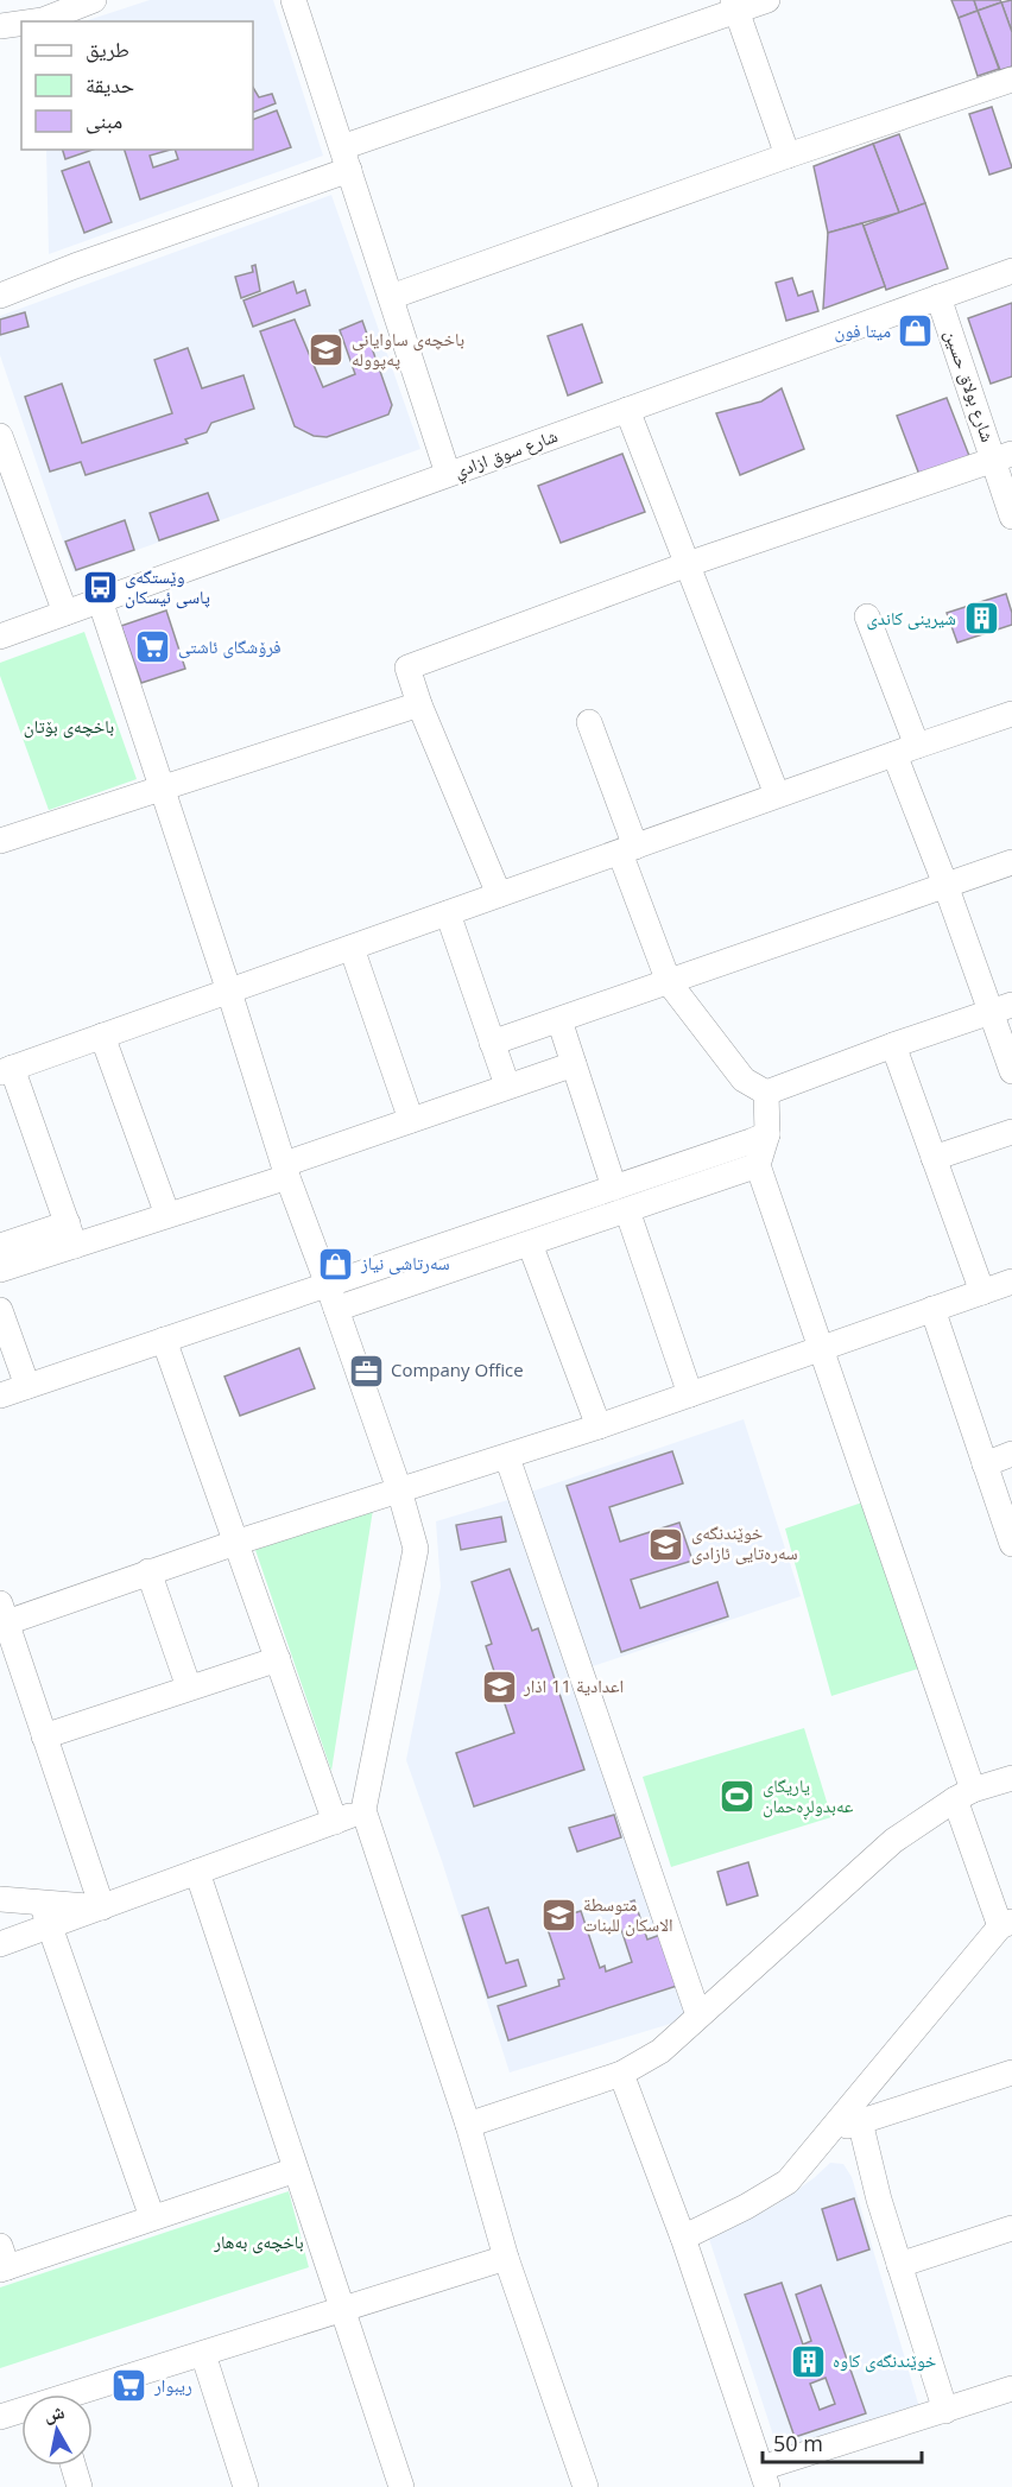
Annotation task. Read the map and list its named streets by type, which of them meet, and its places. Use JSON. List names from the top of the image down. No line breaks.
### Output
{"streets":{"street":["شارع بولاق حسين","شارع سوق ازادي"]},"crossings":[["شارع بولاق حسين","شارع سوق ازادي"]],"parks":["باخچەی بۆتان","باخچەی بەهار"],"places":{"shop":["ميتا فون","سەرتاشی نیاز"],"school or university":["باخچەی ساوایانی پەپوولە","خوێندنگەی سەرەتایی ئازادی","اعدادية 11 اذار","متوسطة الاسكان للبنات"],"bus stop":["وێستگەی پاسی ئیسکان"],"building":["شیرینی کاندی","خوێندنگەی کاوە"],"supermarket":["فرۆشگای ئاشتی","ريبوار"],"office":["Company Office"],"sports":["یاریگای عەبدولڕەحمان"]},"legend":["طريق","حديقة","مبنى"],"scale_bar":"50 m","north":"top"}
